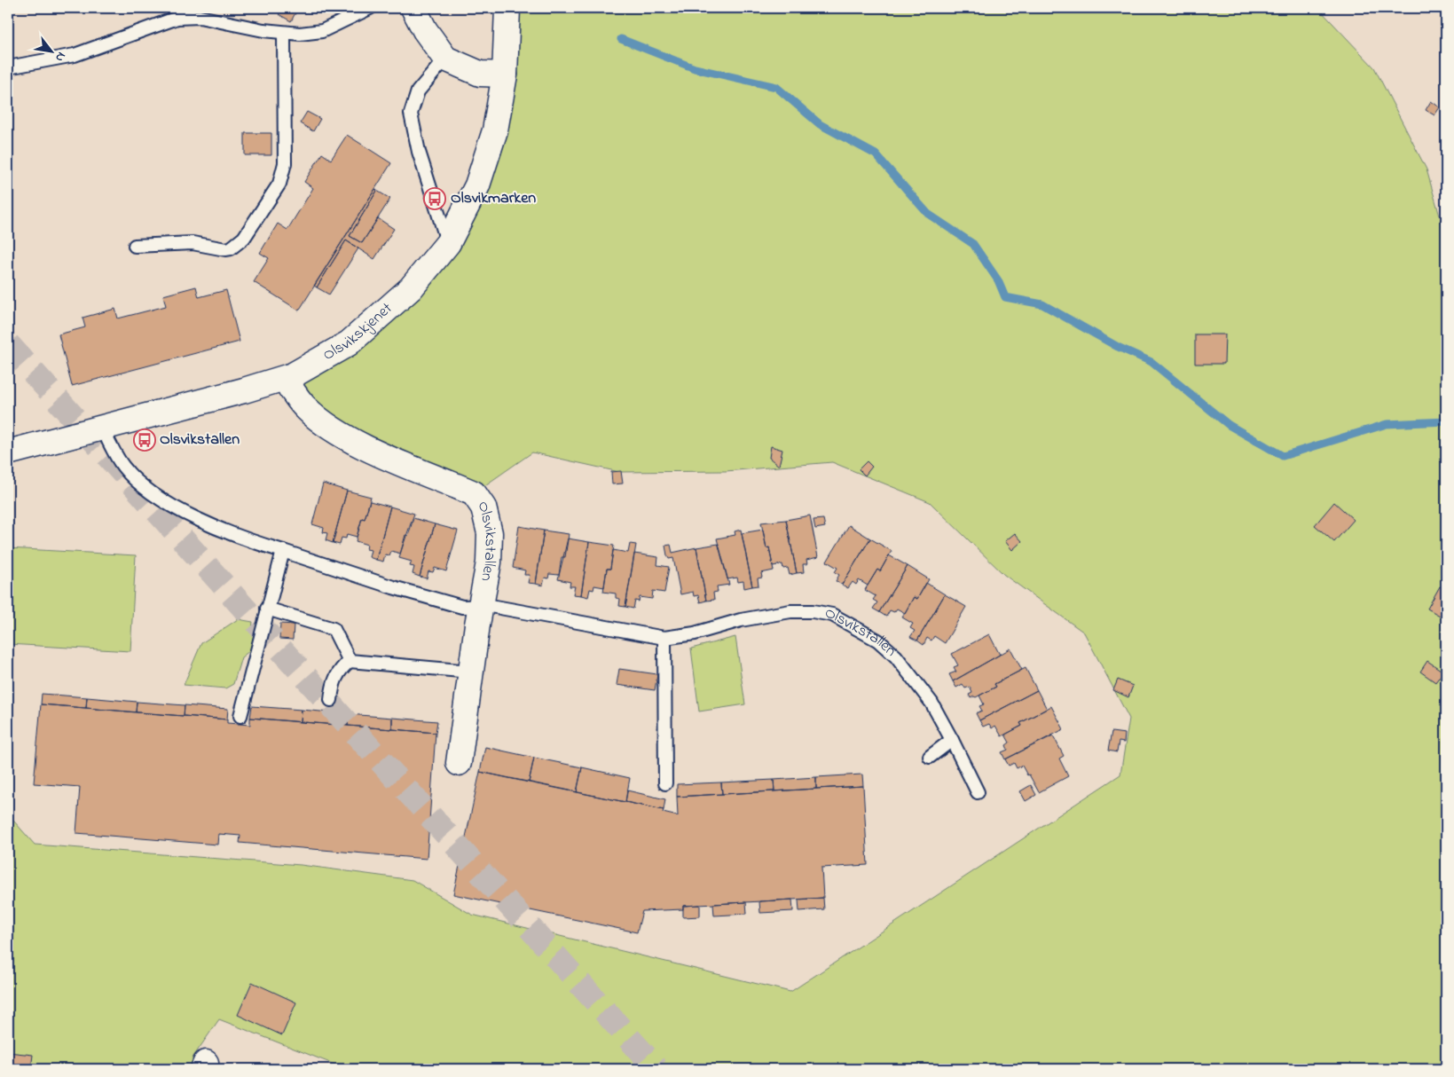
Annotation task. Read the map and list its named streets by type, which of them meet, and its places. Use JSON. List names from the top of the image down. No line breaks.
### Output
{"streets":{"main road":["Olsvikskjenet","Olsvikstallen"]},"crossings":[["Olsvikskjenet","Olsvikstallen"]],"places":{"bus stop":["Olsvikmarken","Olsvikstallen"]},"north":"bottom right"}
